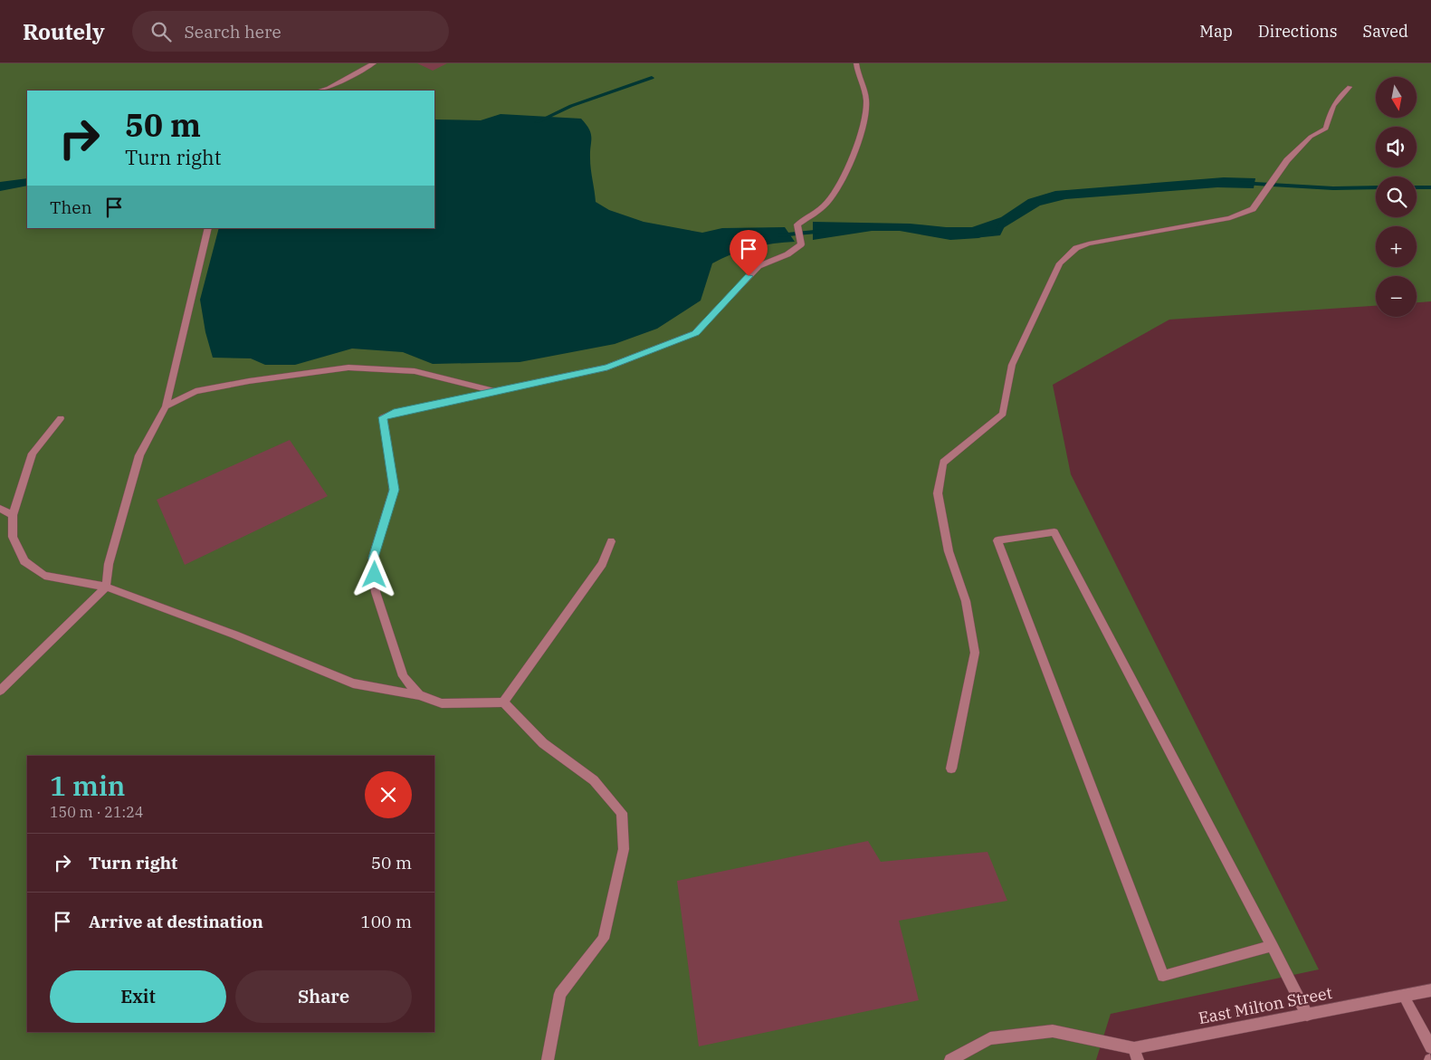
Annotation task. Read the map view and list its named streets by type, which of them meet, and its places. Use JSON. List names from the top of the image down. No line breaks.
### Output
{"streets":{"street":["East Milton Street"]},"north":"bottom","page":{"header":"Routely","search":"Search here","nav":["Map","Directions","Saved"],"map_buttons":["+","−"],"turn":["50 m","Turn right"],"then":"Then","heading":["1 min","150 m · 21:24"],"list":[{"name":"Turn right","value":"50 m"},{"name":"Arrive at destination","value":"100 m"}],"buttons":["Exit","Share"]}}
